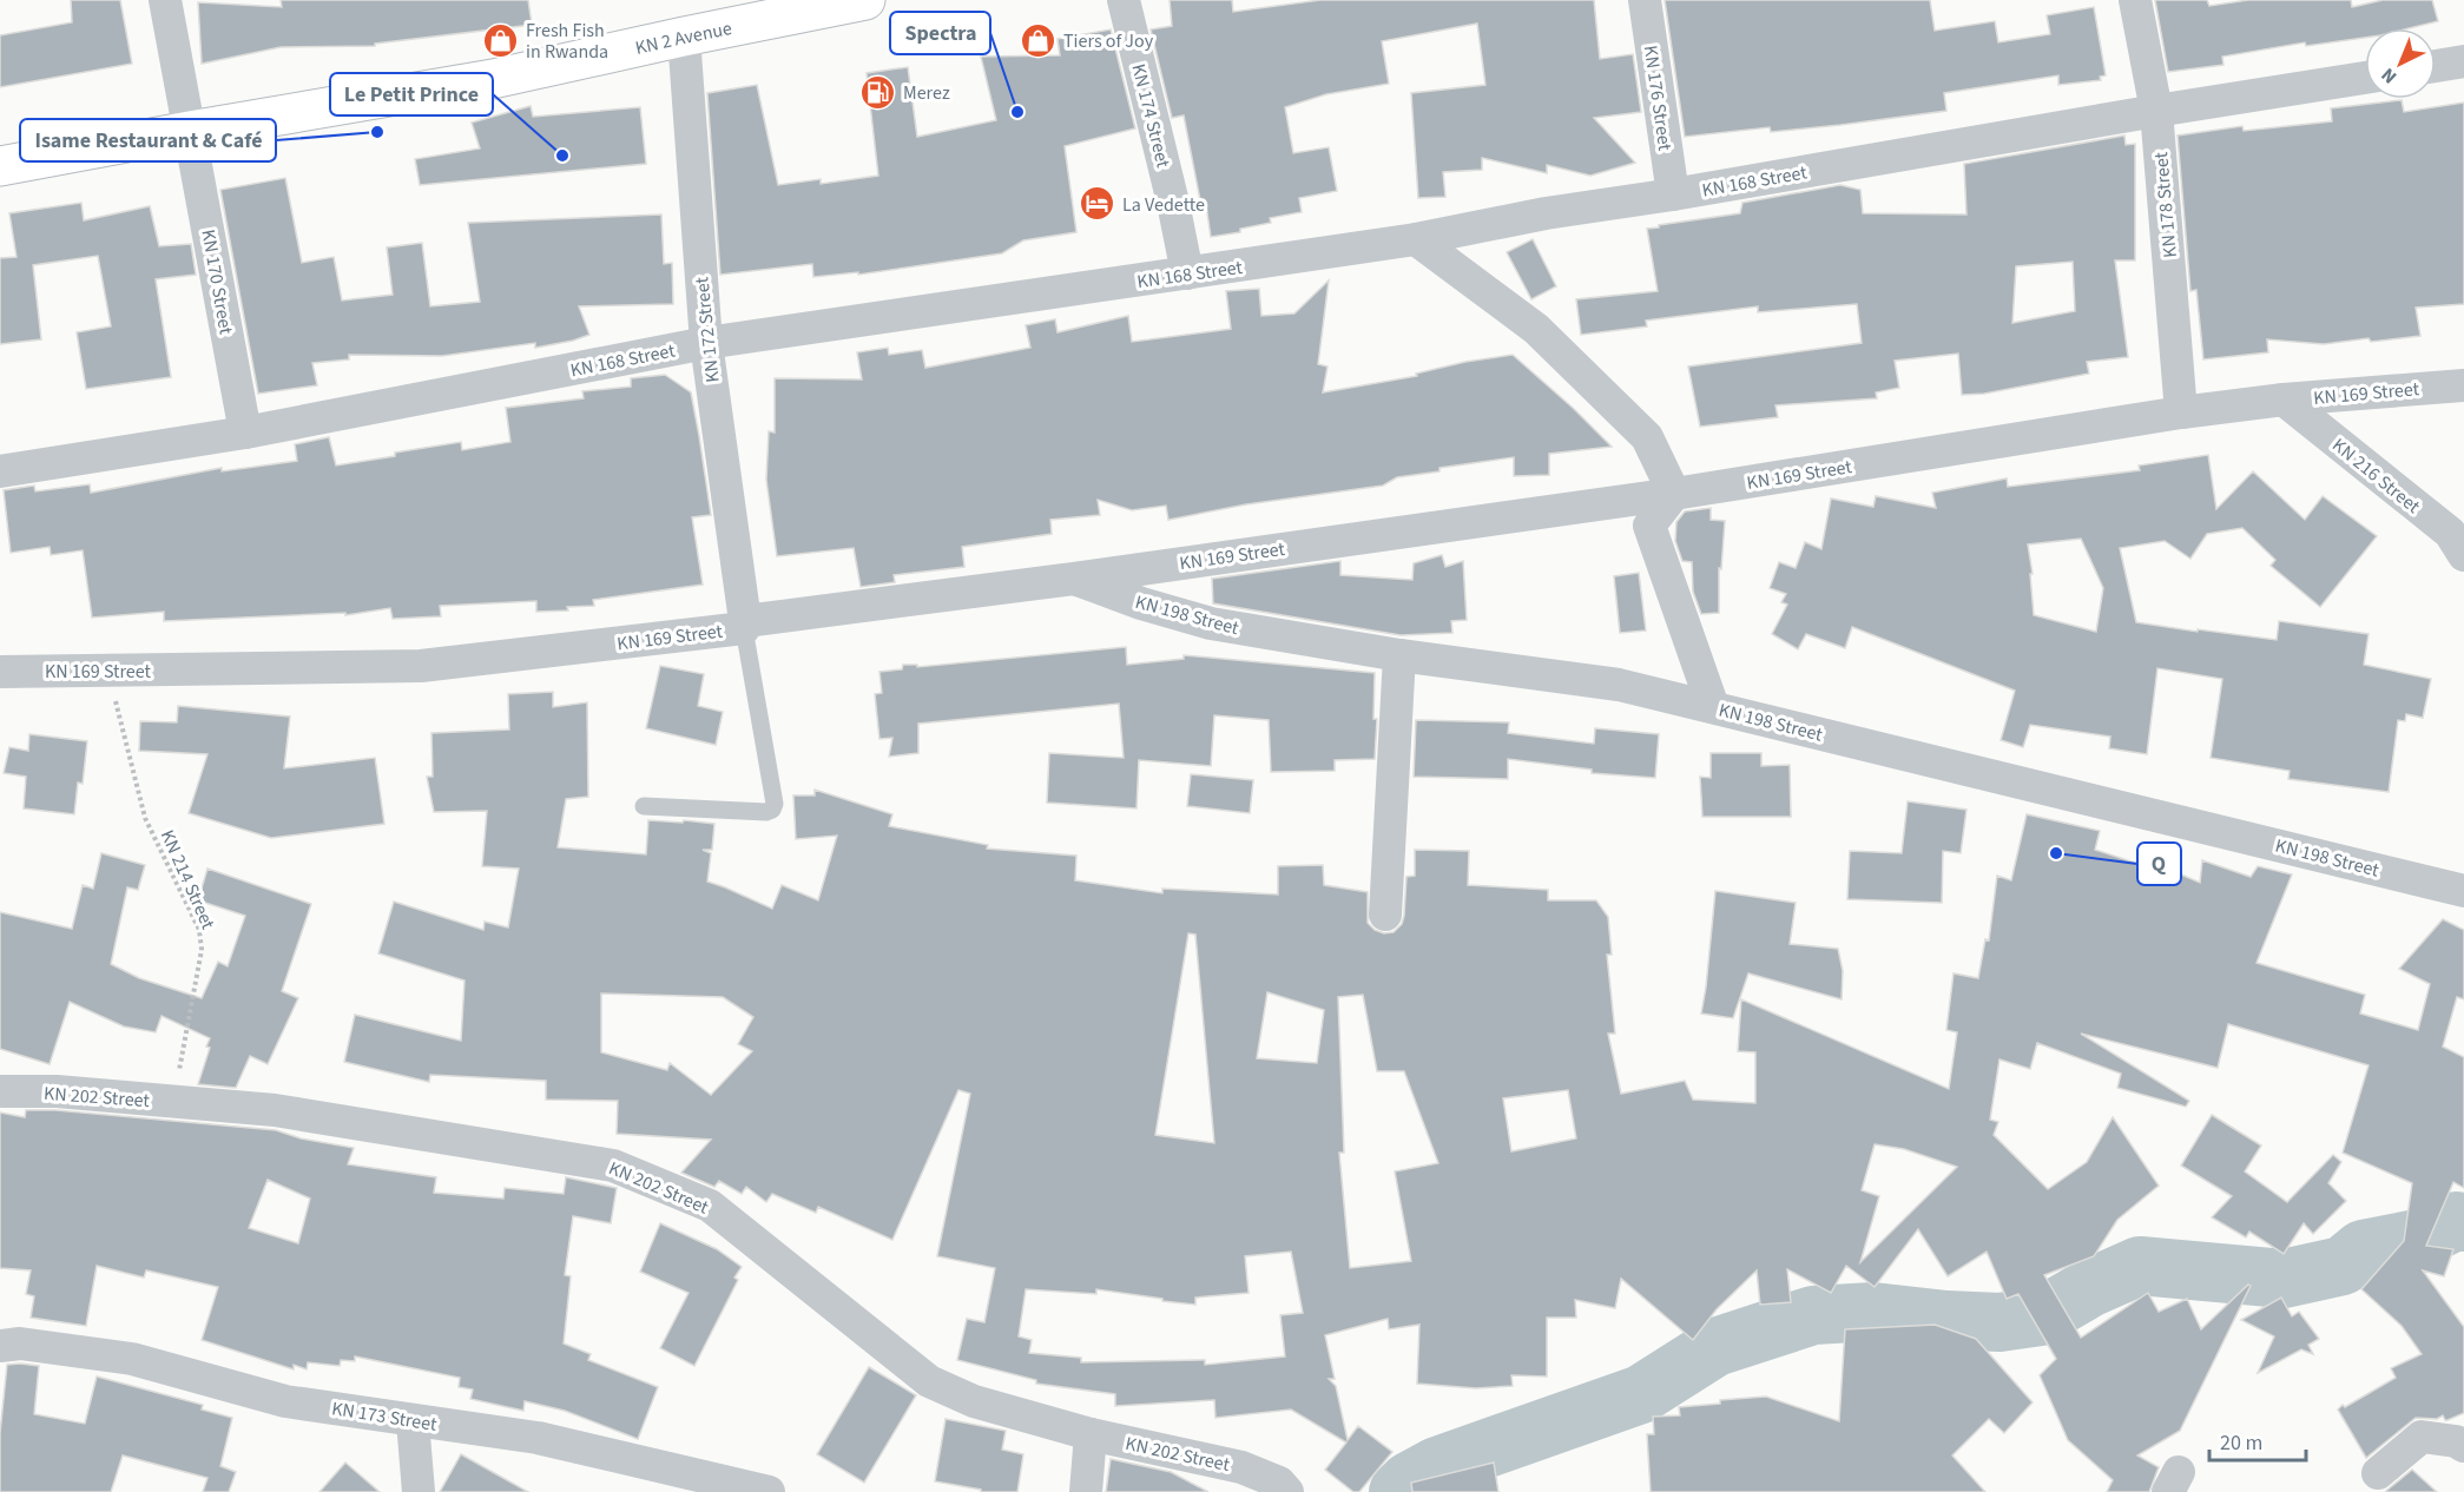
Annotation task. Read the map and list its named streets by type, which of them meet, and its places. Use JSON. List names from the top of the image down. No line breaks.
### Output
{"streets":{"main road":["KN 2 Avenue"],"street":["KN 176 Street","KN 174 Street","KN 168 Street","KN 178 Street","KN 170 Street","KN 172 Street","KN 169 Street","KN 216 Street","KN 198 Street","KN 202 Street","KN 173 Street"],"path":["KN 214 Street"]},"crossings":[["KN 2 Avenue","KN 170 Street"],["KN 2 Avenue","KN 172 Street"],["KN 176 Street","KN 168 Street"],["KN 174 Street","KN 168 Street"],["KN 168 Street","KN 178 Street"],["KN 168 Street","KN 170 Street"],["KN 168 Street","KN 172 Street"],["KN 178 Street","KN 169 Street"],["KN 172 Street","KN 169 Street"],["KN 169 Street","KN 216 Street"],["KN 169 Street","KN 198 Street"],["KN 169 Street","KN 214 Street"],["KN 214 Street","KN 202 Street"]],"places":{"shop":["Fresh Fish in Rwanda","Tiers of Joy"],"fuel station":["Merez"],"other":["Spectra","Isame Restaurant & Café","Le Petit Prince","Q"],"hotel":["La Vedette"]},"scale_bar":"20 m","north":"bottom left"}
